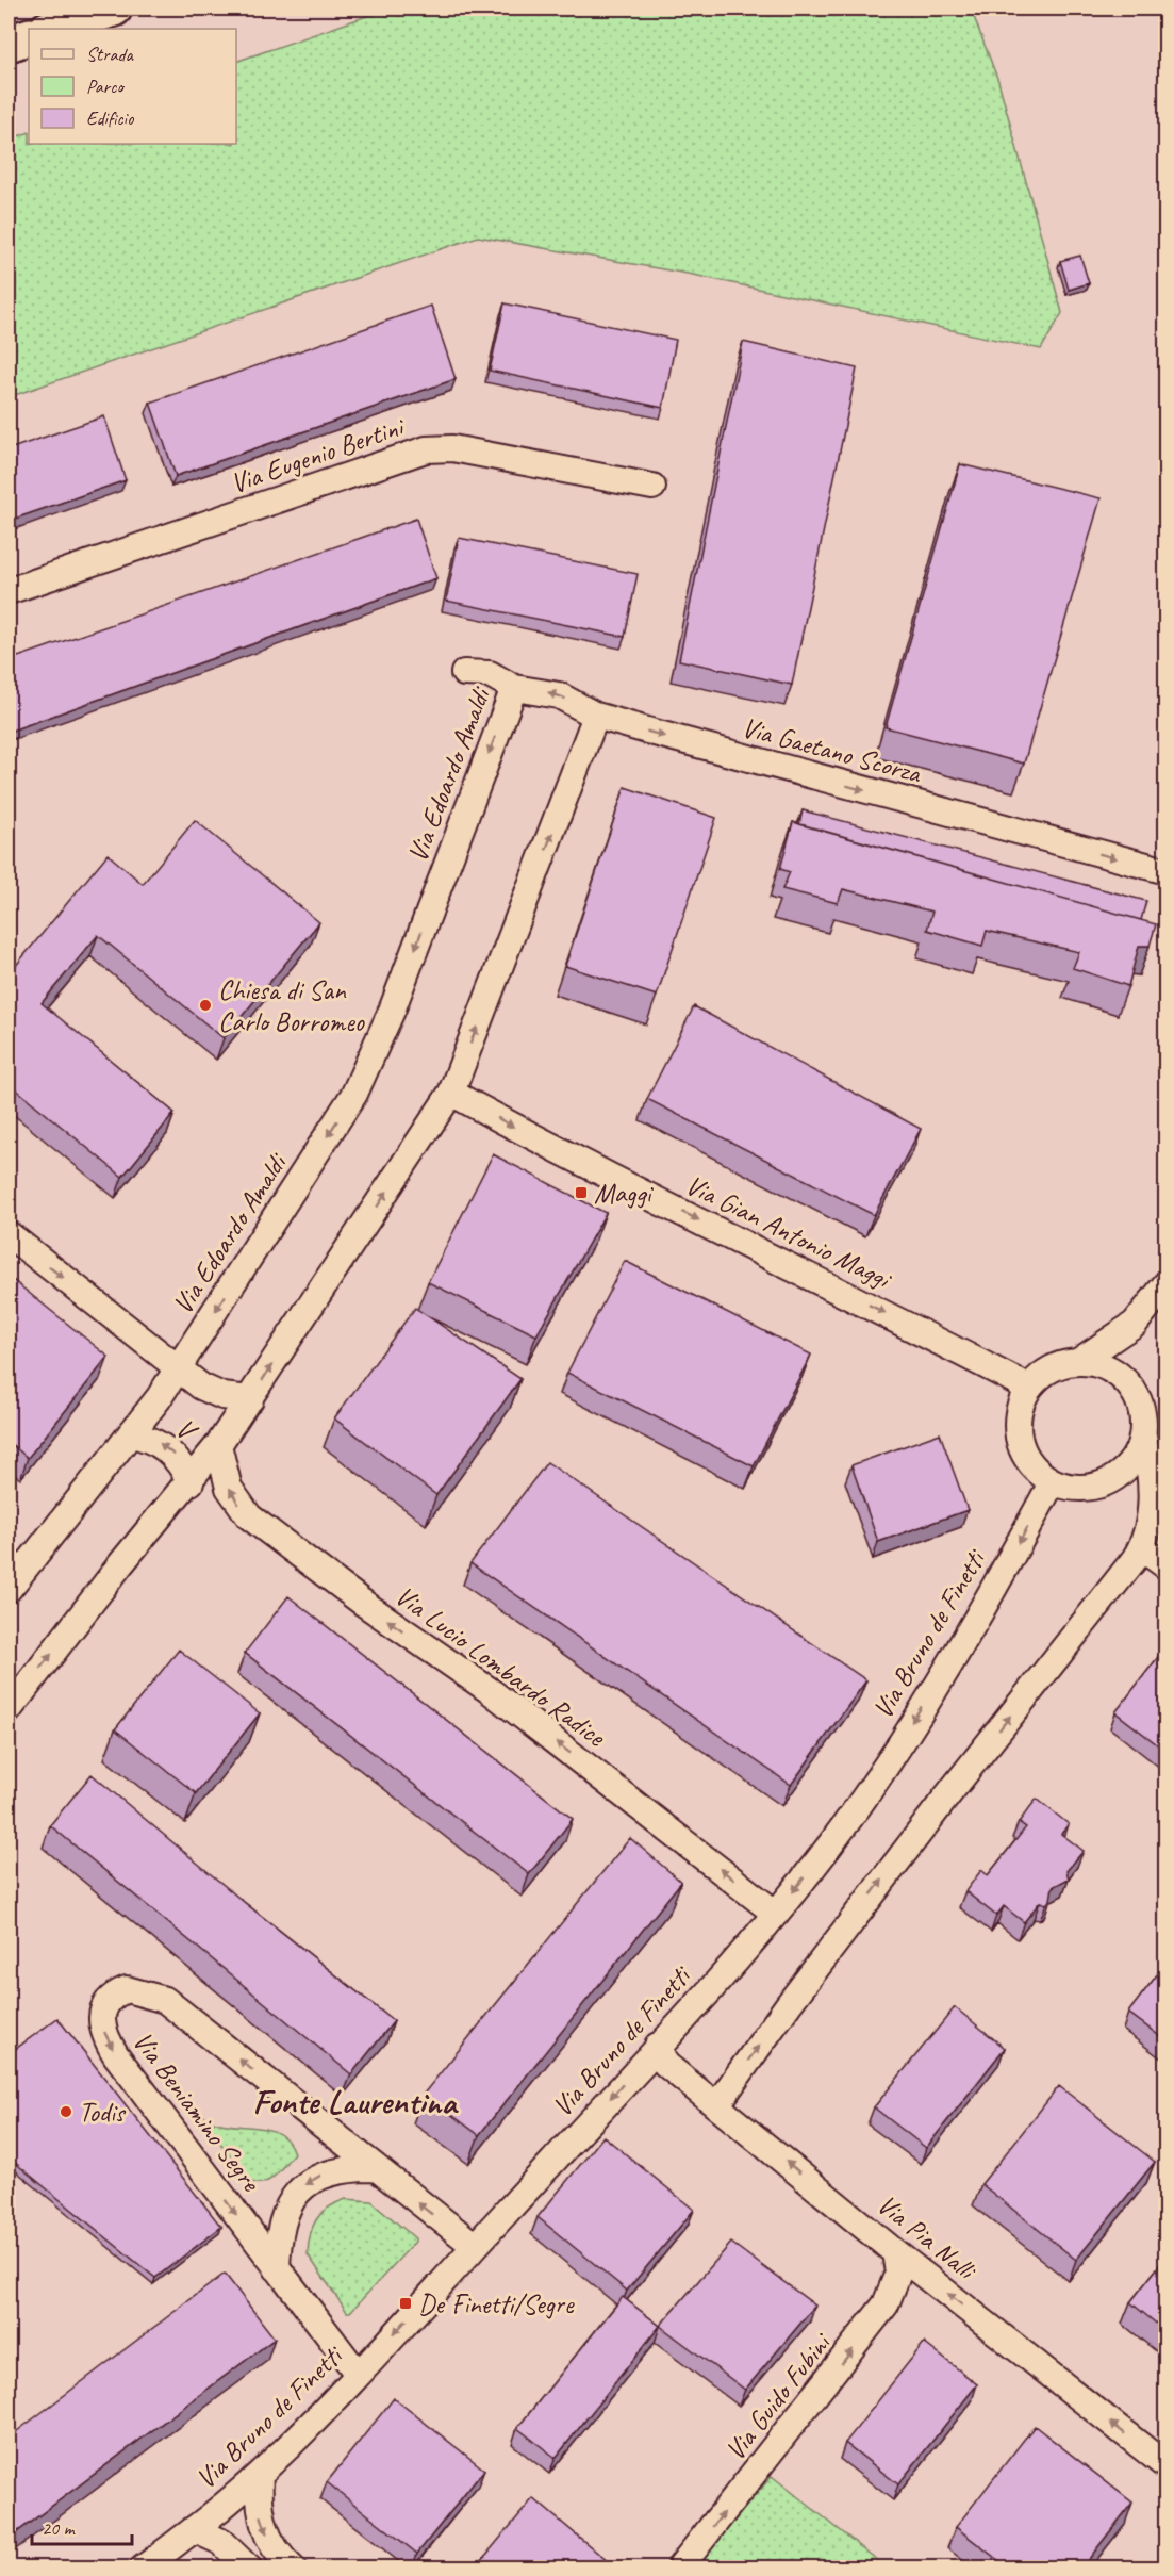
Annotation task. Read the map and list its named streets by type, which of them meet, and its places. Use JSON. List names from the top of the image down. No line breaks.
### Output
{"streets":{"street":["Via Eugenio Bertini","Via Gaetano Scorza","Via Edoardo Amaldi","Via Gian Antonio Maggi","V","Via Bruno de Finetti","Via Lucio Lombardo Radice","Via Beniamino Segre","Via Pia Nalli","Via Guido Fubini"]},"crossings":[["Via Gaetano Scorza","Via Edoardo Amaldi"],["Via Edoardo Amaldi","V"],["Via Gian Antonio Maggi","Via Bruno de Finetti"],["Via Bruno de Finetti","Via Lucio Lombardo Radice"],["Via Bruno de Finetti","Via Beniamino Segre"],["Via Bruno de Finetti","Via Pia Nalli"],["Via Pia Nalli","Via Guido Fubini"]],"one_way":["Via Gaetano Scorza","Via Gian Antonio Maggi","Via Lucio Lombardo Radice","Via Pia Nalli","Via Guido Fubini"],"districts":["Fonte Laurentina"],"places":{"other":["Chiesa di San Carlo Borromeo","Todis"],"transit":["Maggi","De Finetti/Segre"]},"legend":["Strada","Parco","Edificio"],"scale_bar":"20 m"}
